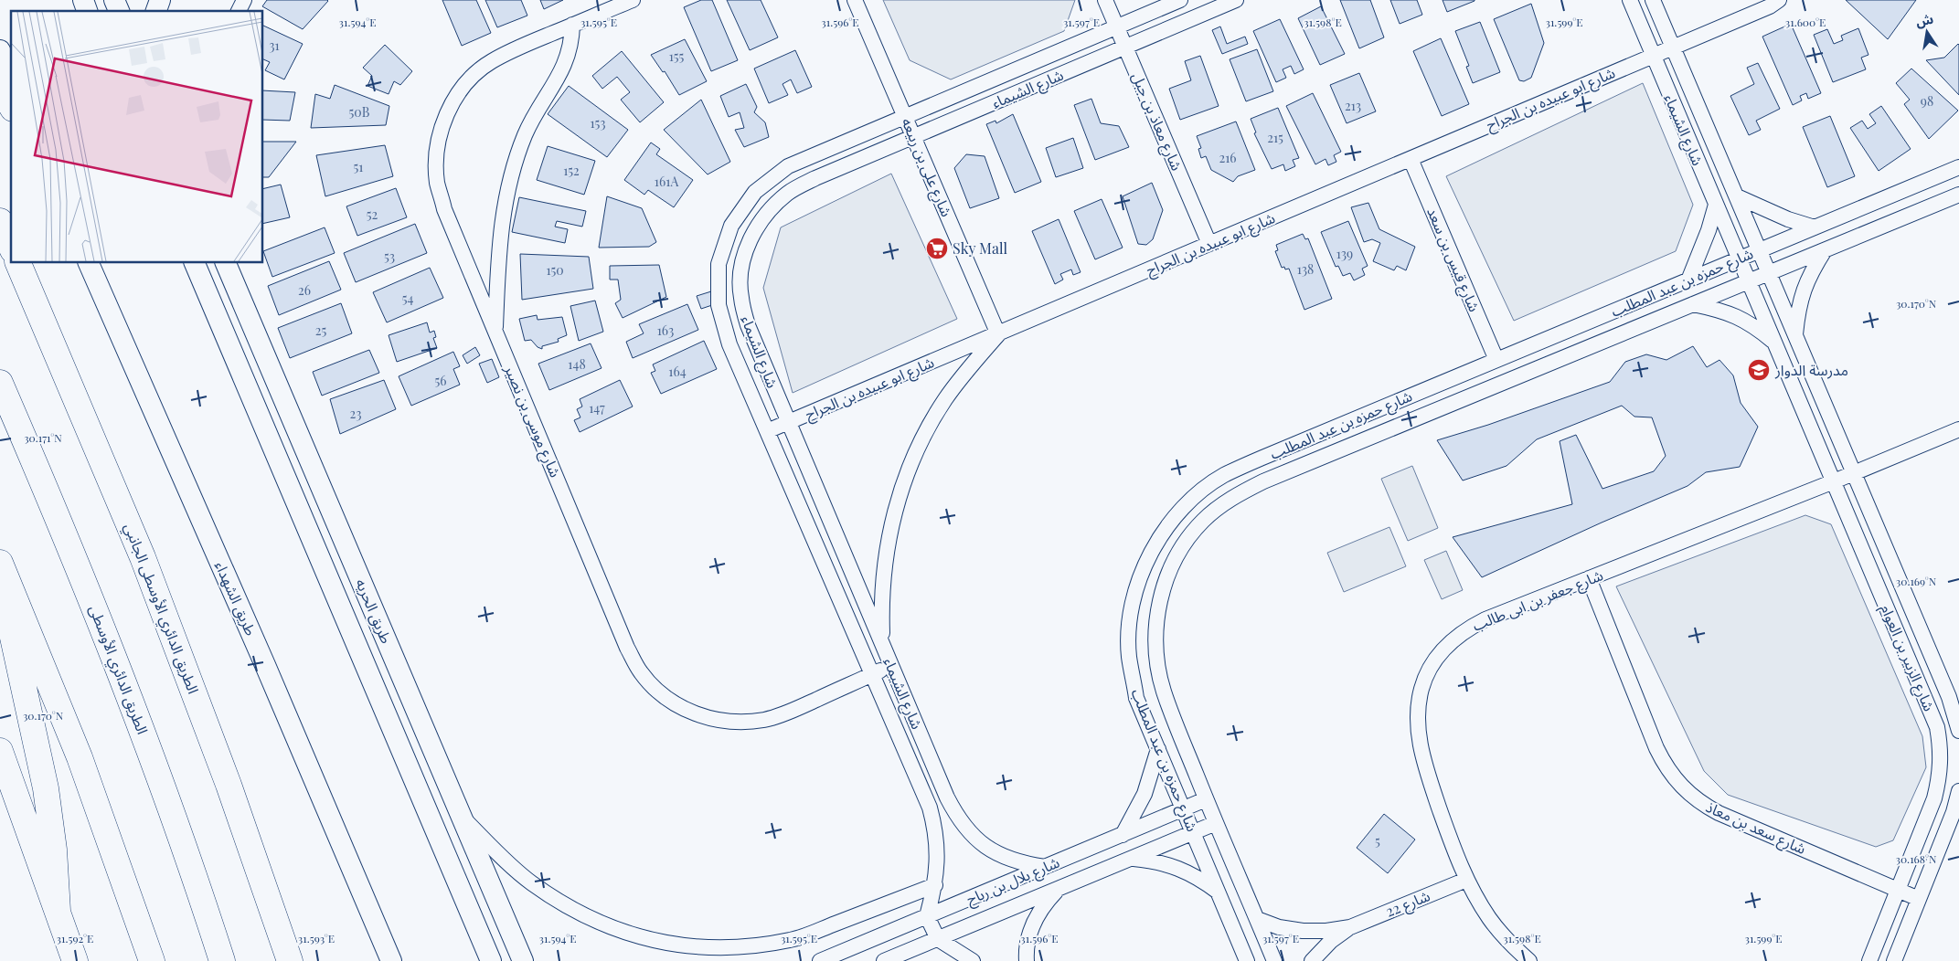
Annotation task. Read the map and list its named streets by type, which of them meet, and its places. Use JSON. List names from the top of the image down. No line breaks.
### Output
{"streets":{"highway":["الطريق الدائري الأوسطى الجانبي","الطريق الدائري الأوسطى"],"street":["شارع الشيماء","شارع ابو عبيده بن الجراح","شارع معاذ بن جبل","شارع على بن ربيعه","شارع قيس بن سعد","شارع حمزه بن عبد المطلب","شارع موسى بن نصير","طريق الشهداء","شارع جعفر بن ابى طالب","طريق الحريه","شارع الزبير بن العوام","شارع سعد بن معاذ","شارع بلال بن رباح","شارع 22"]},"crossings":[["شارع الشيماء","شارع ابو عبيده بن الجراح"],["شارع الشيماء","شارع معاذ بن جبل"],["شارع الشيماء","شارع على بن ربيعه"],["شارع الشيماء","شارع حمزه بن عبد المطلب"],["شارع الشيماء","شارع موسى بن نصير"],["شارع الشيماء","شارع الزبير بن العوام"],["شارع الشيماء","شارع بلال بن رباح"],["شارع ابو عبيده بن الجراح","شارع معاذ بن جبل"],["شارع ابو عبيده بن الجراح","شارع على بن ربيعه"],["شارع ابو عبيده بن الجراح","شارع قيس بن سعد"],["شارع قيس بن سعد","شارع حمزه بن عبد المطلب"],["شارع حمزه بن عبد المطلب","شارع الزبير بن العوام"],["شارع حمزه بن عبد المطلب","شارع بلال بن رباح"],["شارع حمزه بن عبد المطلب","شارع 22"],["شارع جعفر بن ابى طالب","شارع الزبير بن العوام"],["شارع جعفر بن ابى طالب","شارع سعد بن معاذ"],["شارع جعفر بن ابى طالب","شارع 22"],["شارع الزبير بن العوام","شارع سعد بن معاذ"]],"places":{"supermarket":["Sky Mall"],"school or university":["مدرسة الدوار"]},"house_numbers":["31","155","98","213","50B","153","215","216","51","152","161A","52","139","53","138","150","26","54","25","163","148","164","56","147","23","5"],"north":"top","coordinates":["31.594°E","31.595°E","31.596°E","31.597°E","31.598°E","31.599°E","31.600°E","30.170°N","30.171°N","30.169°N","30.168°N","31.592°E","31.593°E"]}
